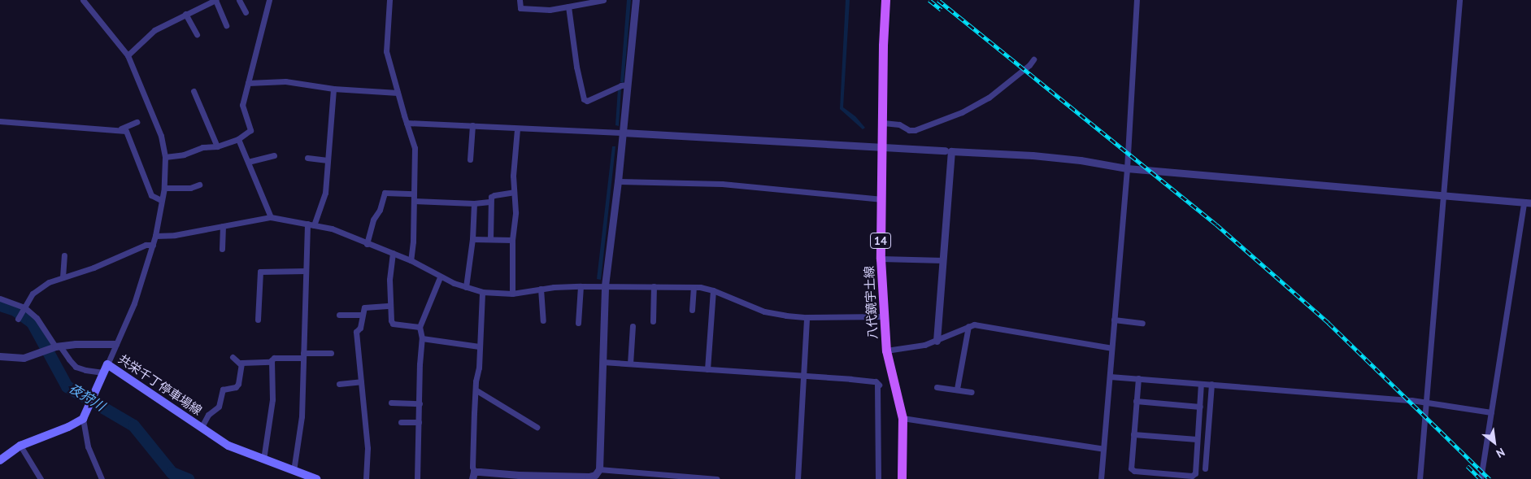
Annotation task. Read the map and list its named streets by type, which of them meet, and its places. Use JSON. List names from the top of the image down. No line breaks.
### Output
{"streets":{"main road":["14","八代鏡宇土線","共栄千丁停車場線"]},"water":["夜狩川"],"north":"bottom right"}
